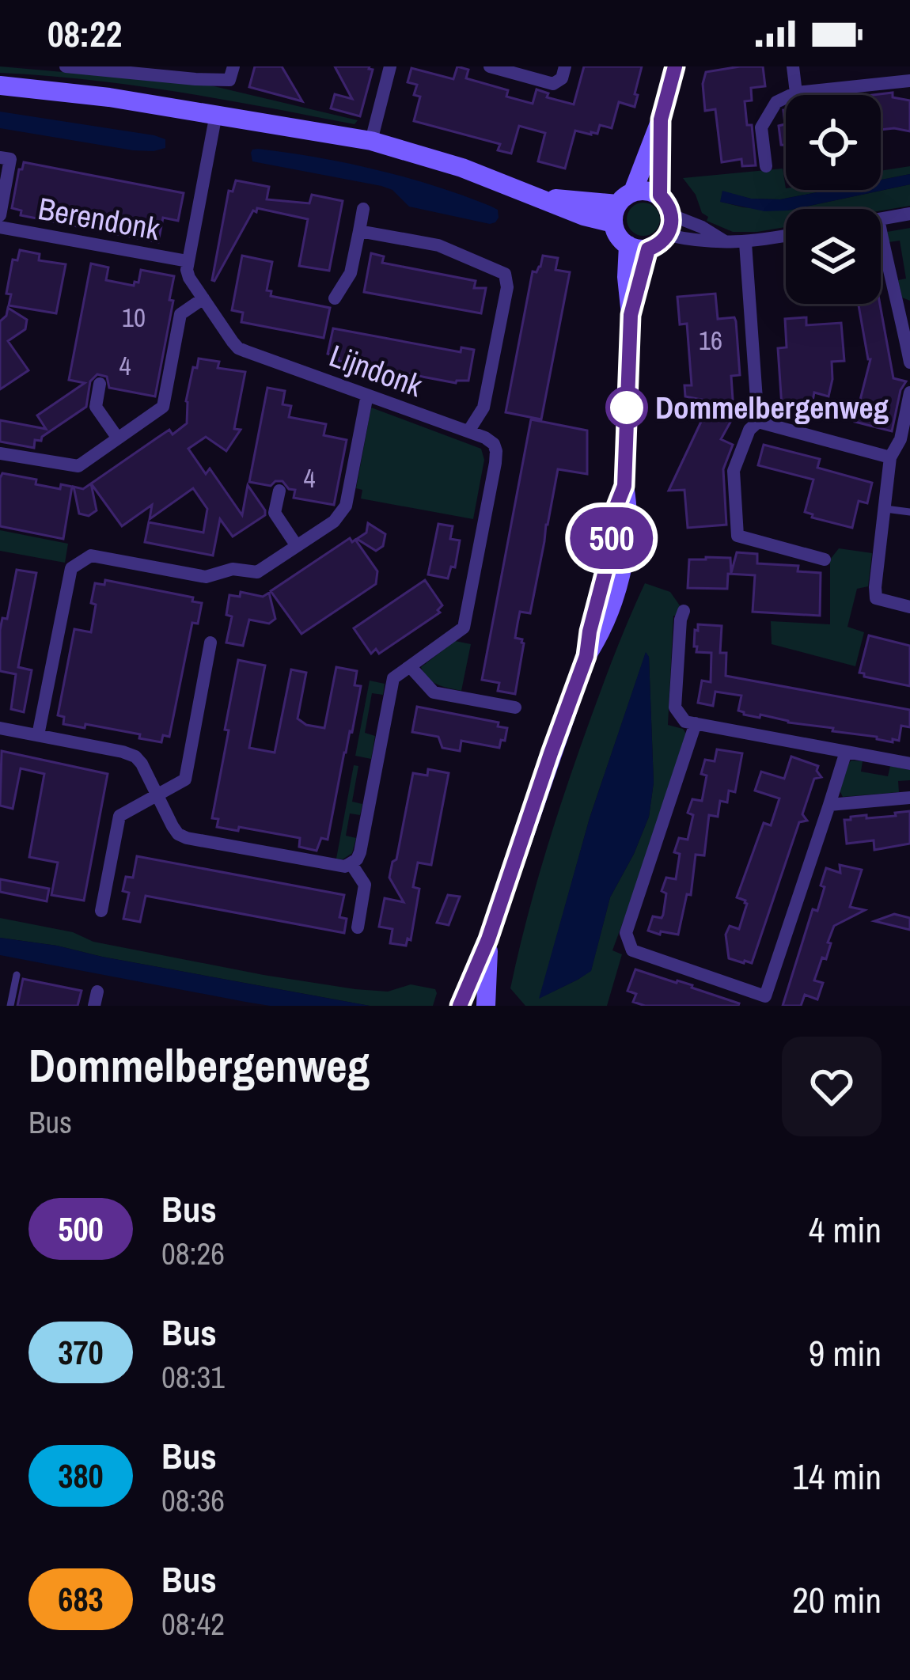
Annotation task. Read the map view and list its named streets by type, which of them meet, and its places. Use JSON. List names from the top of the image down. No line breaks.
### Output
{"streets":{"street":["Berendonk","Lijndonk"]},"crossings":[["Berendonk","Lijndonk"]],"places":["Dommelbergenweg"],"lines":["bus line 500"],"house_numbers":["10","16","4","4"],"page":{"status":"08:22","on_map":"500","heading":["Dommelbergenweg","Bus"],"list":[{"mark":"500","name":"Bus","note":"08:26","value":"4 min"},{"mark":"370","name":"Bus","note":"08:31","value":"9 min"},{"mark":"380","name":"Bus","note":"08:36","value":"14 min"},{"mark":"683","name":"Bus","note":"08:42","value":"20 min"}]}}
